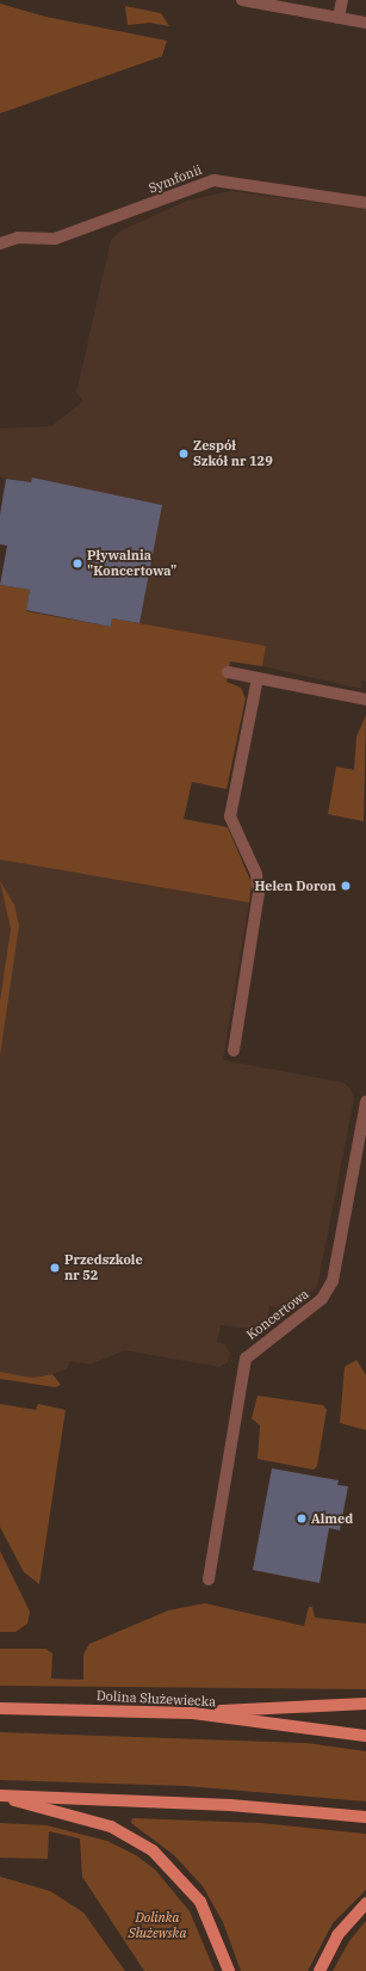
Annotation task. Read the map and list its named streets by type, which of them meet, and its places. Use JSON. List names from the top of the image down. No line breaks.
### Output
{"streets":{"main road":["Dolina Służewiecka"],"street":["Symfonii","Koncertowa"]},"parks":["Dolinka Służewska"],"places":["Zespół Szkół nr 129","Pływalnia \"Koncertowa\"","Helen Doron","Przedszkole nr 52","Almed"]}
